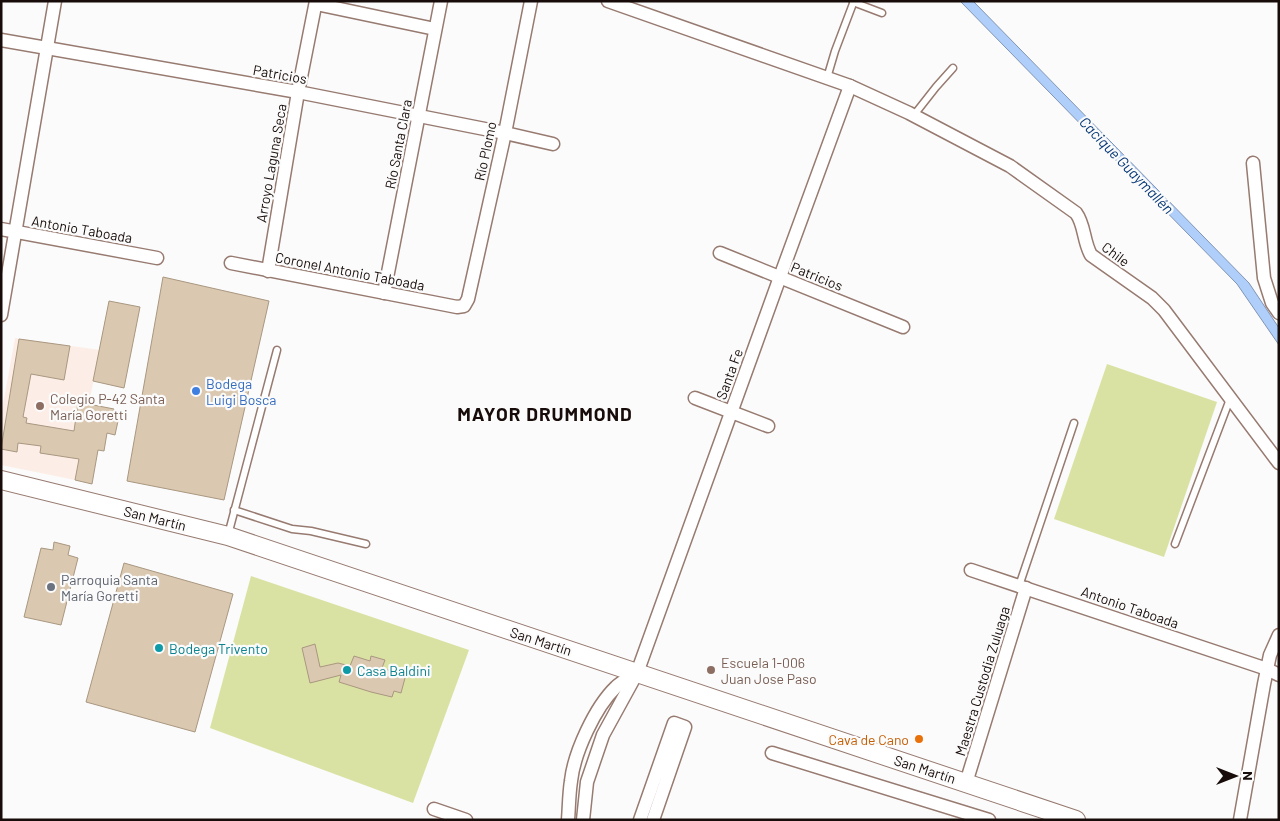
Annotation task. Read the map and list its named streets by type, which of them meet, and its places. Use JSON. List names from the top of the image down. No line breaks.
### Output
{"streets":{"main road":["San Martín"],"street":["Patricios","Río Santa Clara","Río Plomo","Arroyo Laguna Seca","Antonio Taboada","Chile","Coronel Antonio Taboada","Santa Fe","Maestra Custodia Zuluaga"]},"crossings":[["Patricios","Río Santa Clara"],["Patricios","Río Plomo"],["Patricios","Arroyo Laguna Seca"],["Patricios","Santa Fe"],["Río Santa Clara","Coronel Antonio Taboada"],["Río Plomo","Coronel Antonio Taboada"],["Arroyo Laguna Seca","Coronel Antonio Taboada"],["Antonio Taboada","Maestra Custodia Zuluaga"],["Chile","Santa Fe"],["Santa Fe","San Martín"],["San Martín","Maestra Custodia Zuluaga"]],"districts":["MAYOR DRUMMOND"],"water":["Cacique Guaymallén"],"places":["Bodega Luigi Bosca","Colegio P-42 Santa María Goretti","Parroquia Santa María Goretti","Bodega Trivento","Casa Baldini","Escuela 1-006 Juan Jose Paso","Cava de Cano"],"north":"right"}
